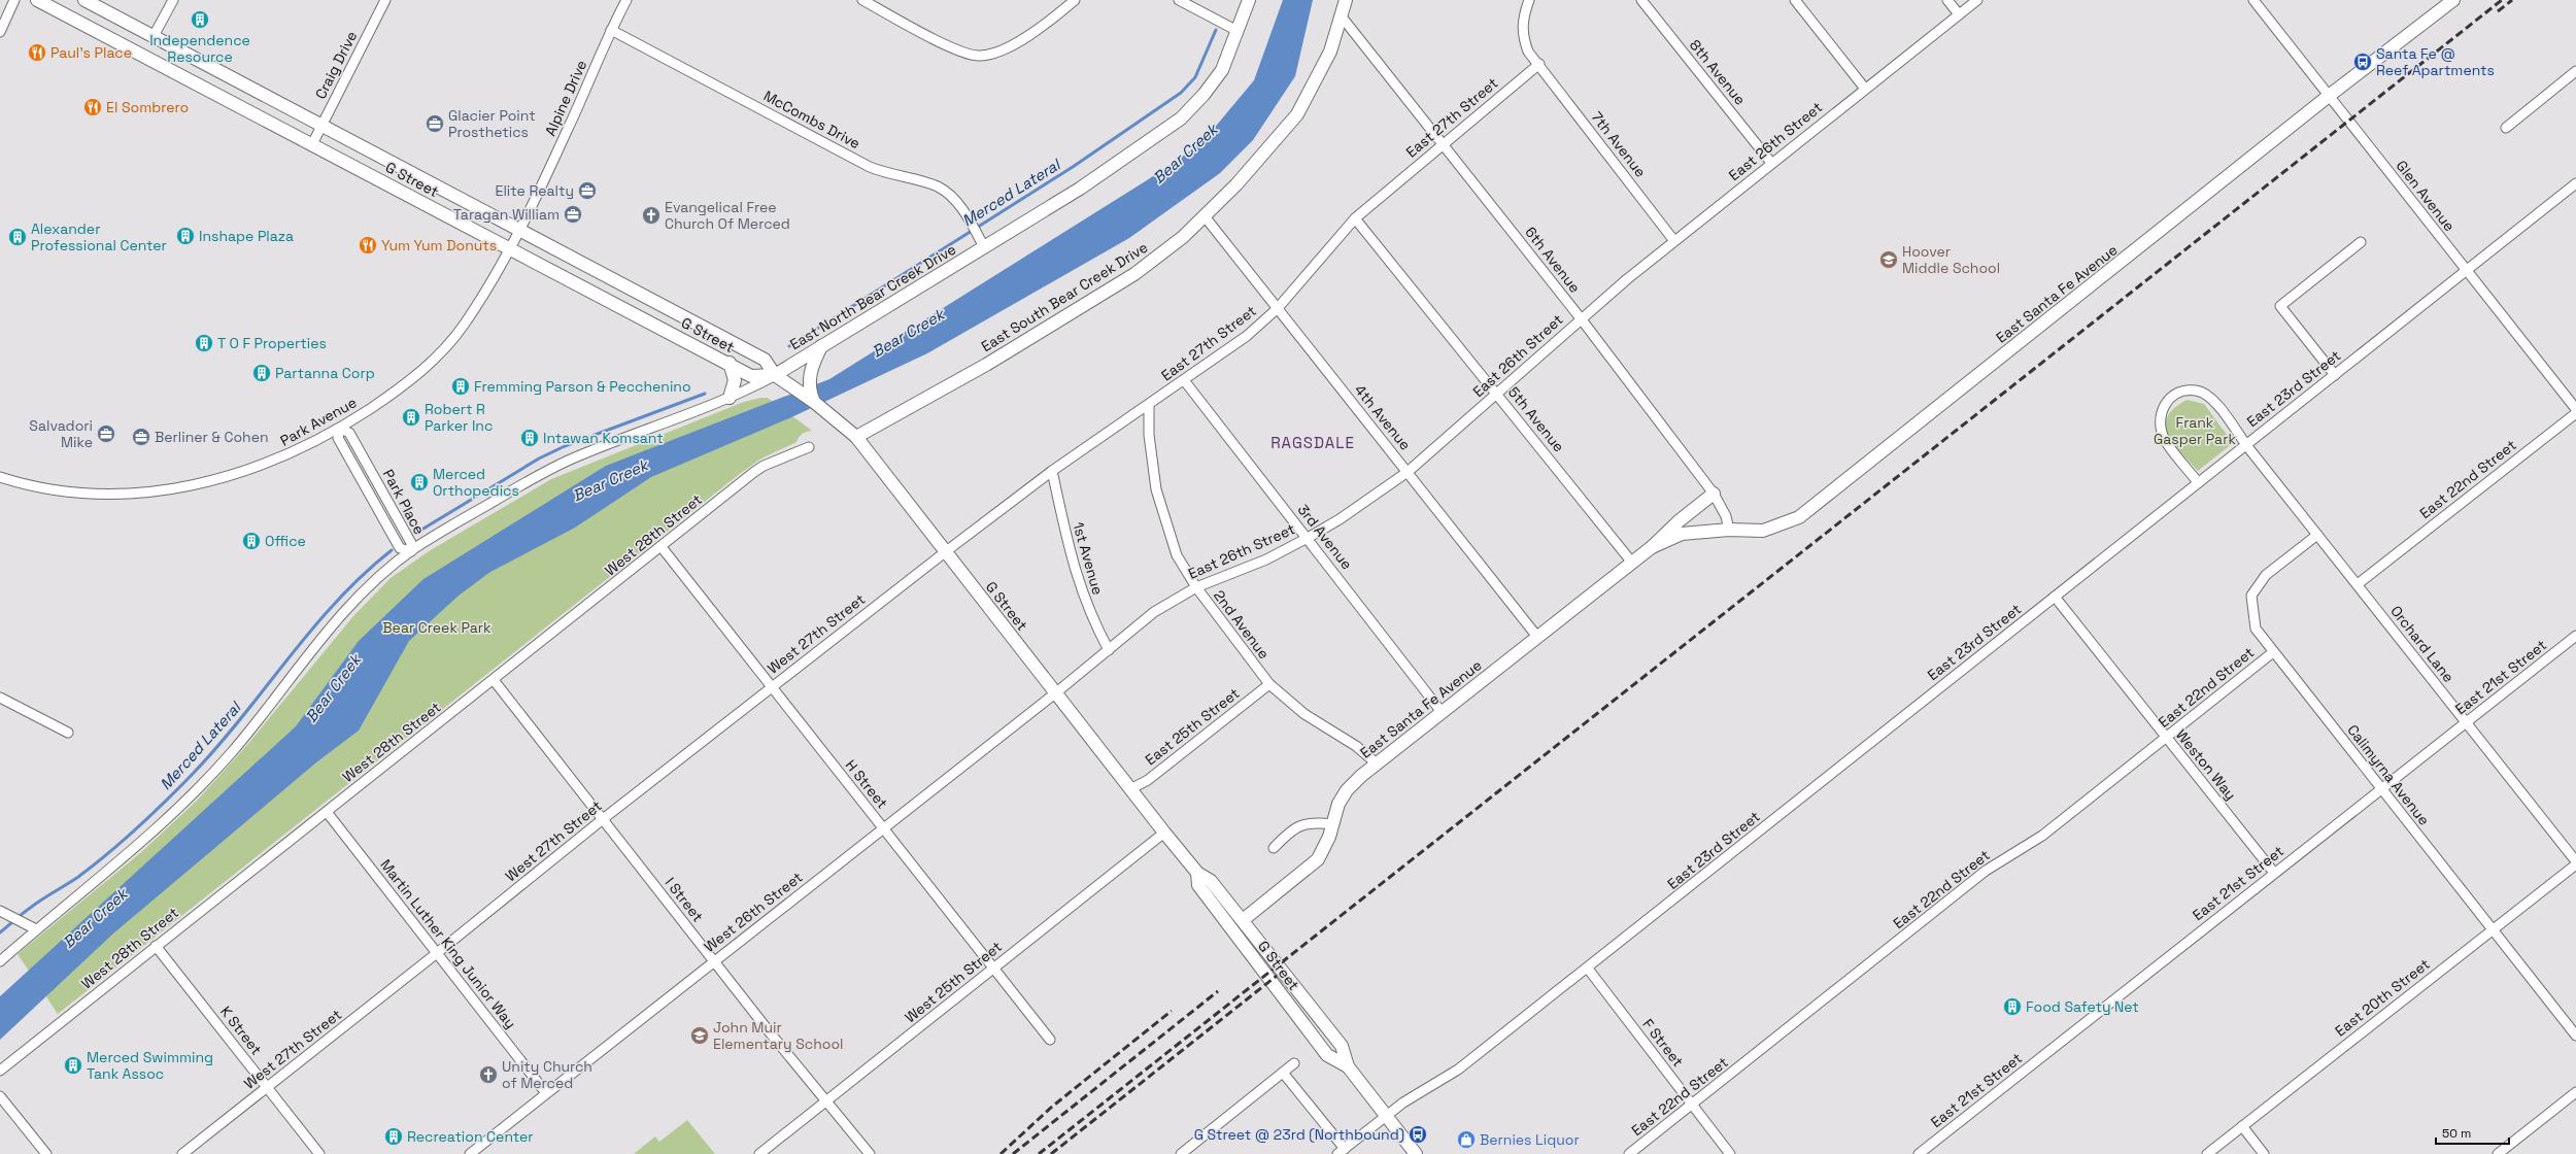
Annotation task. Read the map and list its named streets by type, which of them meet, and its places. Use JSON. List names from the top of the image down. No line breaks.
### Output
{"streets":{"main road":["G Street","East Santa Fe Avenue","East North Bear Creek Drive","East South Bear Creek Drive"],"street":["Craig Drive","8th Avenue","Alpine Drive","East 27th Street","McCombs Drive","East 26th Street","7th Avenue","Glen Avenue","6th Avenue","East 23rd Street","4th Avenue","5th Avenue","Park Avenue","East 22nd Street","Park Place","West 28th Street","3rd Avenue","1st Avenue","2nd Avenue","West 27th Street","Orchard Lane","East 21st Street","East 25th Street","Weston Way","Calimyrna Avenue","H Street","I Street","West 26th Street","Martin Luther King Junior Way","West 25th Street","East 20th Street","K Street","F Street"]},"crossings":[["Craig Drive","G Street"],["8th Avenue","East 26th Street"],["Alpine Drive","McCombs Drive"],["Alpine Drive","G Street"],["Alpine Drive","Park Avenue"],["East 27th Street","7th Avenue"],["East 27th Street","G Street"],["East 27th Street","6th Avenue"],["East 27th Street","4th Avenue"],["East 27th Street","5th Avenue"],["East 27th Street","3rd Avenue"],["East 27th Street","1st Avenue"],["East 27th Street","2nd Avenue"],["East 27th Street","West 27th Street"],["McCombs Drive","East North Bear Creek Drive"],["East 26th Street","7th Avenue"],["East 26th Street","G Street"],["East 26th Street","6th Avenue"],["East 26th Street","4th Avenue"],["East 26th Street","5th Avenue"],["East 26th Street","3rd Avenue"],["East 26th Street","1st Avenue"],["East 26th Street","2nd Avenue"],["East 26th Street","West 26th Street"],["G Street","East Santa Fe Avenue"],["G Street","East North Bear Creek Drive"],["G Street","East South Bear Creek Drive"],["G Street","East 23rd Street"],["G Street","Park Avenue"],["G Street","West 27th Street"],["G Street","East 25th Street"],["G Street","West 26th Street"],["G Street","West 25th Street"],["Glen Avenue","East Santa Fe Avenue"],["Glen Avenue","East 23rd Street"],["6th Avenue","East Santa Fe Avenue"],["6th Avenue","East South Bear Creek Drive"],["East Santa Fe Avenue","4th Avenue"],["East Santa Fe Avenue","5th Avenue"],["East Santa Fe Avenue","3rd Avenue"],["East Santa Fe Avenue","2nd Avenue"],["East South Bear Creek Drive","4th Avenue"],["East 23rd Street","Orchard Lane"],["East 23rd Street","Weston Way"],["East 23rd Street","F Street"],["Park Avenue","Park Place"],["East 22nd Street","Orchard Lane"],["East 22nd Street","Weston Way"],["East 22nd Street","Calimyrna Avenue"],["East 22nd Street","F Street"],["West 28th Street","H Street"],["West 28th Street","I Street"],["West 28th Street","Martin Luther King Junior Way"],["West 28th Street","K Street"],["2nd Avenue","East 25th Street"],["West 27th Street","H Street"],["West 27th Street","I Street"],["West 27th Street","Martin Luther King Junior Way"],["West 27th Street","K Street"],["Orchard Lane","East 21st Street"],["Orchard Lane","Calimyrna Avenue"],["East 21st Street","Weston Way"],["East 21st Street","Calimyrna Avenue"],["Calimyrna Avenue","East 20th Street"],["H Street","West 26th Street"],["H Street","West 25th Street"],["I Street","West 26th Street"],["I Street","West 25th Street"],["West 26th Street","Martin Luther King Junior Way"]],"districts":["RAGSDALE"],"water":["Bear Creek","Merced Lateral"],"parks":["Frank Gasper Park","Bear Creek Park"],"places":{"building":["Independence Resource","Inshape Plaza","Alexander Professional Center","T O F Properties","Partanna Corp","Fremming Parson & Pecchenino","Robert R Parker Inc","Intawan Komsant","Merced Orthopedics","Office","Food Safety Net","Merced Swimming Tank Assoc","Recreation Center"],"restaurant":["Paul's Place","El Sombrero","Yum Yum Donuts"],"bus stop":["Santa Fe @ Reef Apartments","G Street @ 23rd (Northbound)"],"office":["Glacier Point Prosthetics","Elite Realty","Taragan William","Salvadori Mike","Berliner & Cohen"],"church":["Evangelical Free Church Of Merced","Unity Church of Merced"],"school or university":["Hoover Middle School","John Muir Elementary School"],"shop":["Bernies Liquor"]},"scale_bar":"50 m"}
